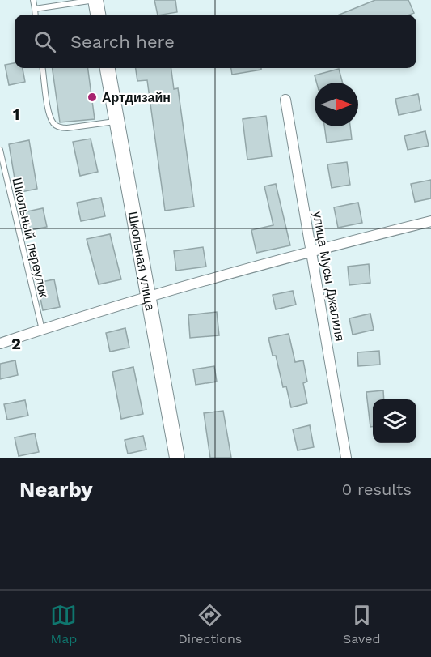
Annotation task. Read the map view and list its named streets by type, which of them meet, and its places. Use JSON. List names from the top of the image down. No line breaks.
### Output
{"streets":{"street":["Школьная улица","улица Мусы Джалиля"],"lane":["Школьный переулок"]},"places":["Артдизайн"],"north":"right","page":{"search":"Search here","heading":["Nearby","0 results"],"nav":["Map","Directions","Saved"]},"grid":{"rows":["1","2"]}}
